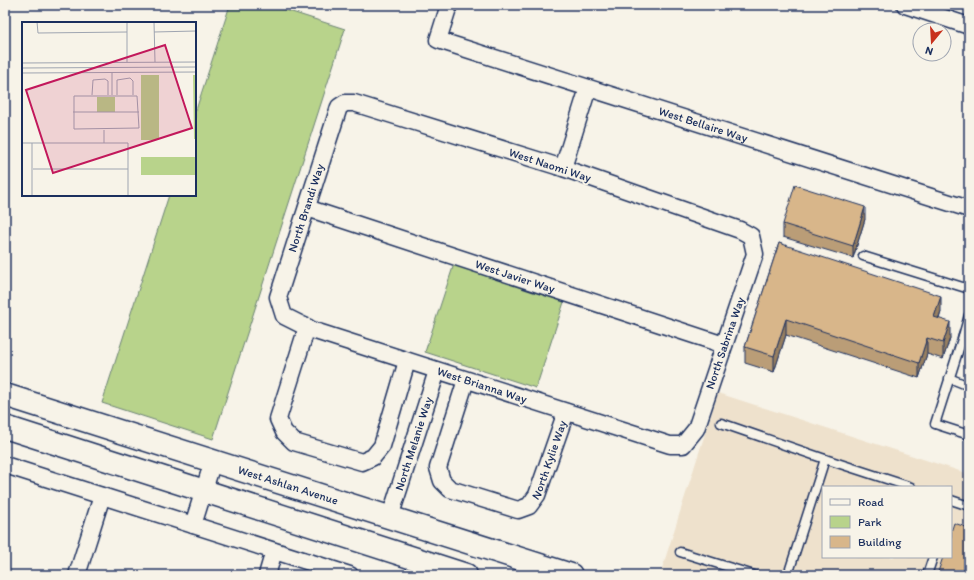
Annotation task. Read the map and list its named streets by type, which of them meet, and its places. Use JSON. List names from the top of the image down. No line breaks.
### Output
{"streets":{"main road":["West Ashlan Avenue"],"street":["West Bellaire Way","West Naomi Way","North Brandi Way","West Javier Way","North Sabrina Way","West Brianna Way","North Melanie Way","North Kylie Way"]},"crossings":[["West Naomi Way","North Brandi Way"],["West Naomi Way","North Sabrina Way"],["North Brandi Way","West Javier Way"],["North Brandi Way","West Brianna Way"],["West Javier Way","North Sabrina Way"],["North Sabrina Way","West Brianna Way"],["West Brianna Way","North Melanie Way"],["West Brianna Way","North Kylie Way"],["North Melanie Way","West Ashlan Avenue"]],"legend":["Road","Park","Building"],"north":"bottom"}
